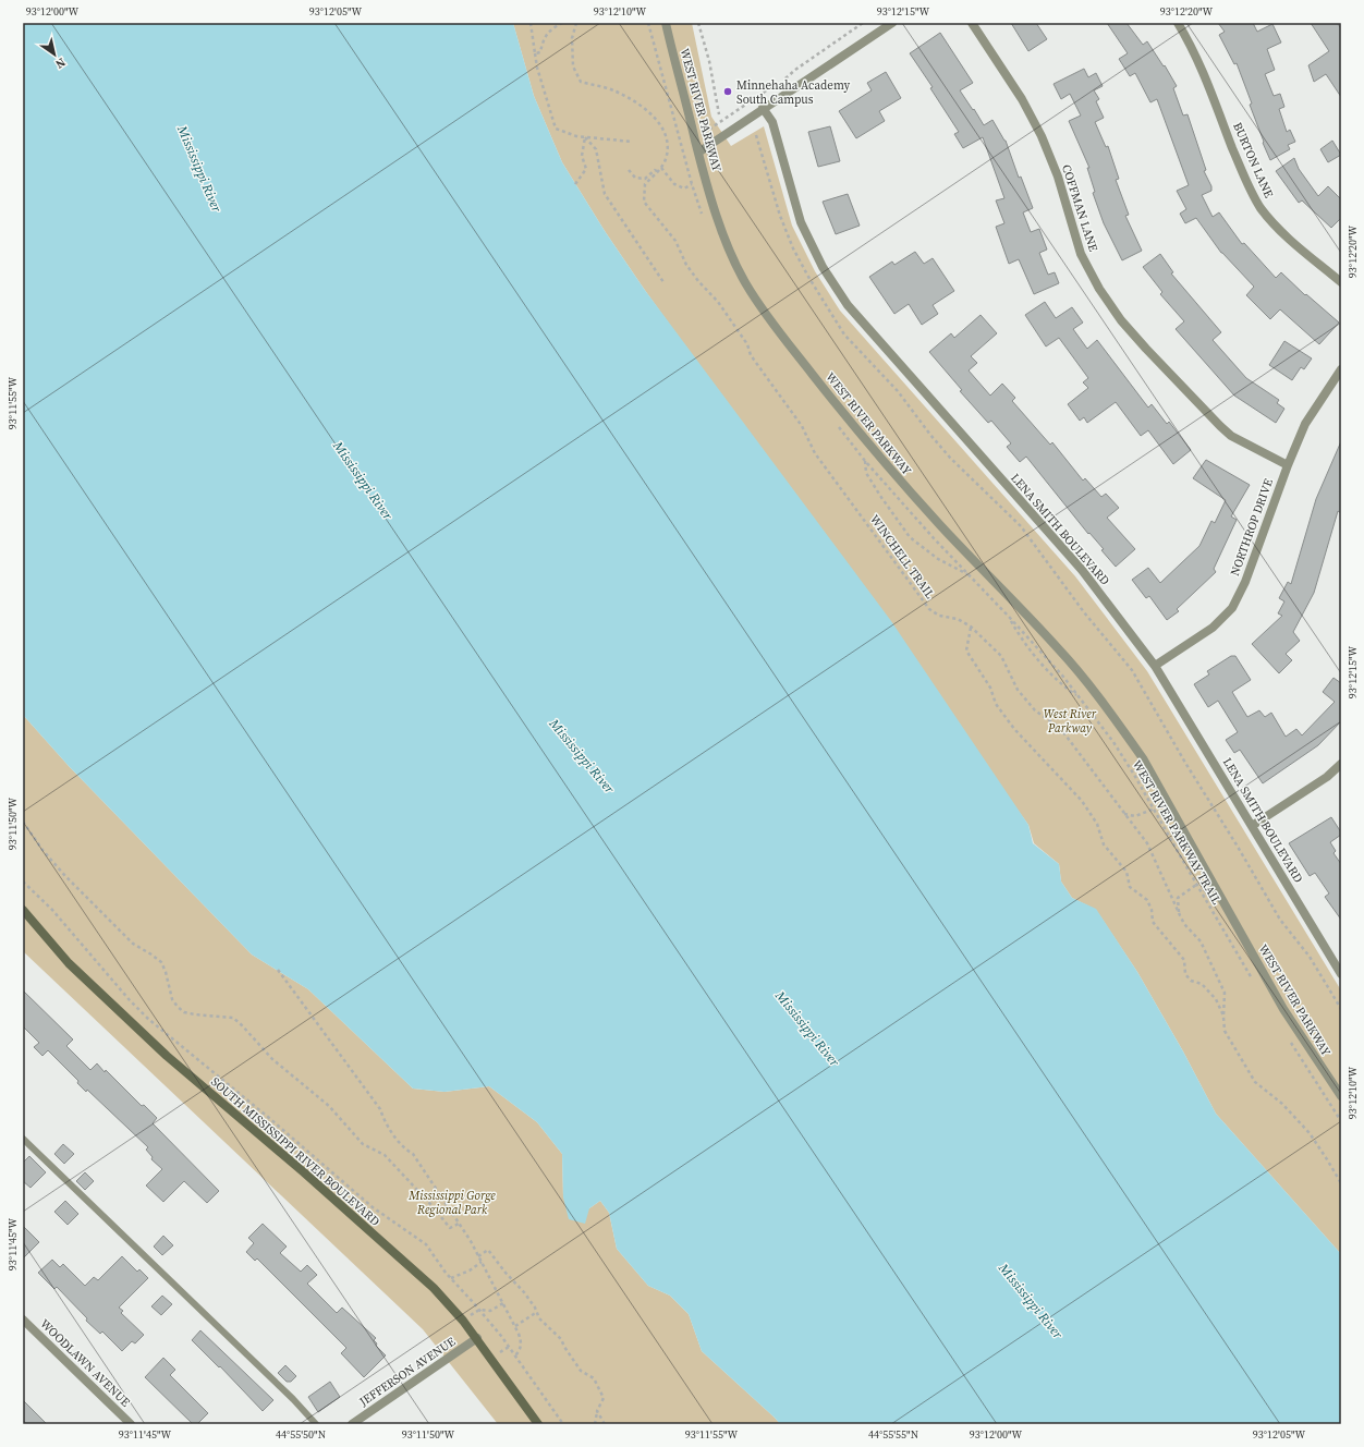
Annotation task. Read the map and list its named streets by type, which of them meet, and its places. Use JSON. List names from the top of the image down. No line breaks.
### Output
{"streets":{"street":["WEST RIVER PARKWAY","BURTON LANE","COFFMAN LANE","NORTHROP DRIVE","LENA SMITH BOULEVARD","SOUTH MISSISSIPPI RIVER BOULEVARD","WOODLAWN AVENUE","JEFFERSON AVENUE"],"path":["WINCHELL TRAIL","WEST RIVER PARKWAY TRAIL"]},"crossings":[["COFFMAN LANE","NORTHROP DRIVE"],["NORTHROP DRIVE","LENA SMITH BOULEVARD"],["SOUTH MISSISSIPPI RIVER BOULEVARD","JEFFERSON AVENUE"]],"water":["Mississippi River"],"parks":["West River Parkway","Mississippi Gorge Regional Park"],"places":["Minnehaha Academy South Campus"],"north":"bottom right","coordinates":["93°12'00\"W","93°12'05\"W","93°12'10\"W","93°12'15\"W","93°12'20\"W","93°11'55\"W","93°11'50\"W","93°11'45\"W","44°55'50\"N","44°55'55\"N"]}
